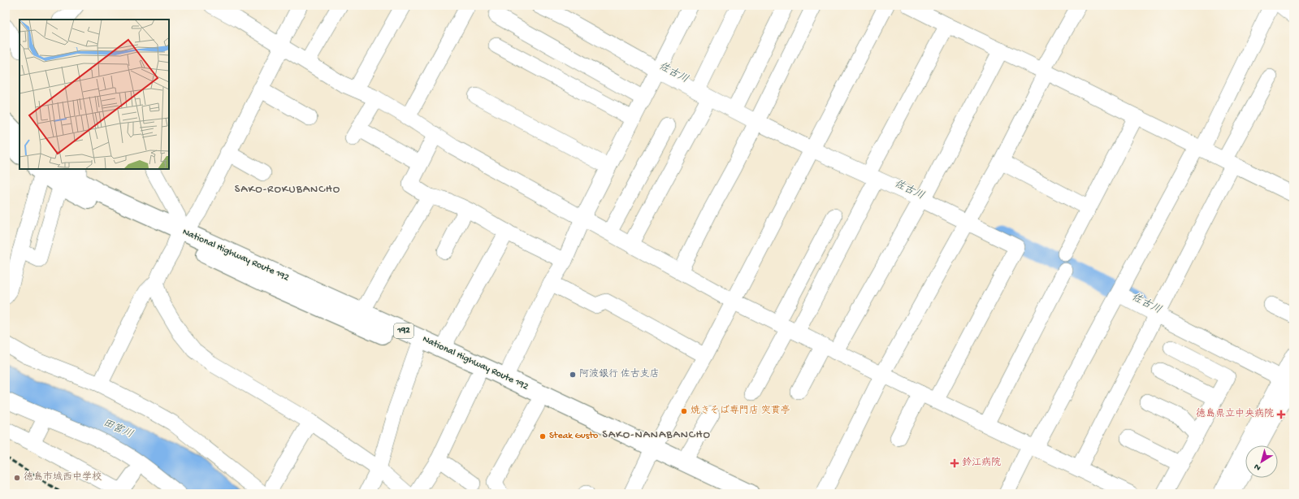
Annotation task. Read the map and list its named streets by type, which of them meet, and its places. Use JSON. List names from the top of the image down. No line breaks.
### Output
{"streets":{"highway":["National Highway Route 192","192"]},"districts":["SAKO-ROKUBANCHO","SAKO-NANABANCHO"],"water":["佐古川","田宮川"],"places":{"other":["阿波銀行 佐古支店","焼きそば専門店 突貫亭","Steak Gusto","徳島市城西中学校"],"health":["徳島県立中央病院","鈴江病院"]},"north":"bottom left"}
